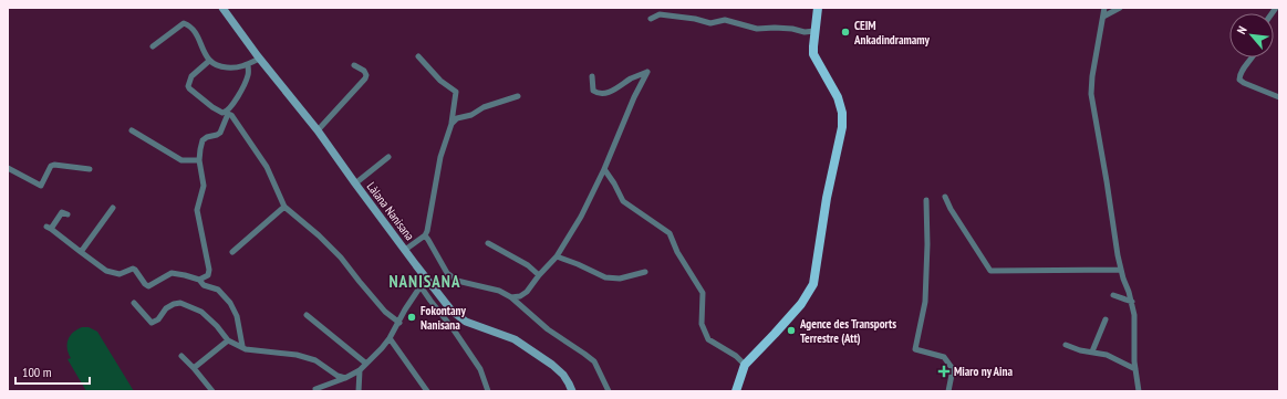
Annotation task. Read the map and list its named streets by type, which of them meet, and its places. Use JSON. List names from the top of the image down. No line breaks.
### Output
{"streets":{"street":["Làlana Nanisana"]},"districts":["NANISANA"],"places":{"other":["CEIM Ankadindramamy","Fokontany Nanisana","Agence des Transports Terrestre (Att)"],"health":["Miaro ny Aina"]},"scale_bar":"100 m","north":"top left"}
